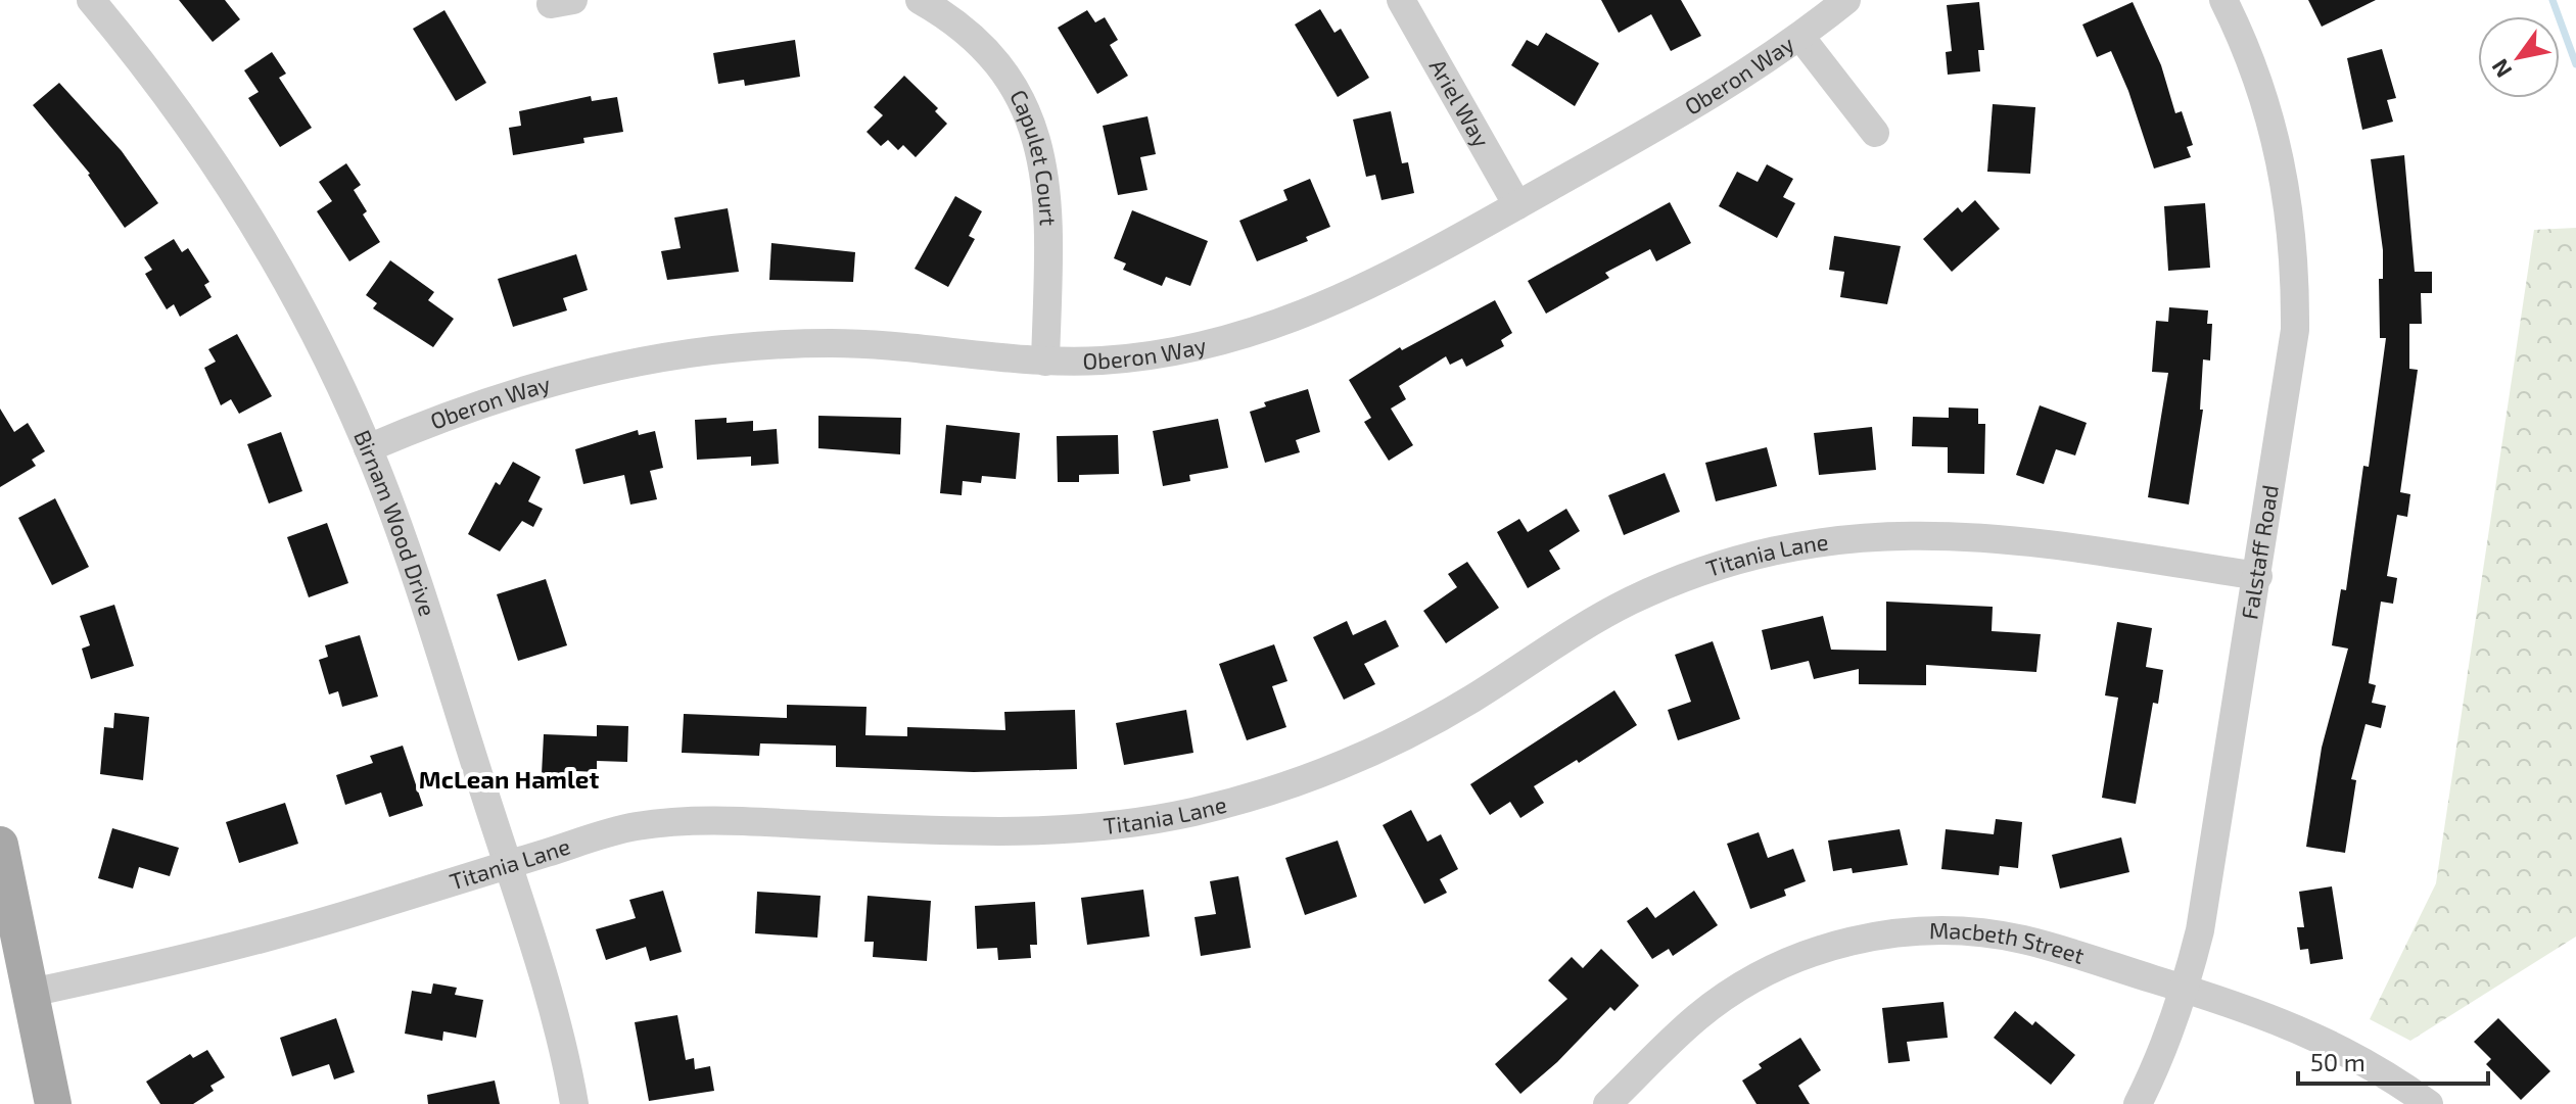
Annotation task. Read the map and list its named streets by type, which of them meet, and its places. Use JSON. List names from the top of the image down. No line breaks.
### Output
{"streets":{"street":["Oberon Way","Ariel Way","Capulet Court","Birnam Wood Drive","Falstaff Road","Titania Lane","Macbeth Street"]},"crossings":[["Oberon Way","Ariel Way"],["Oberon Way","Capulet Court"],["Oberon Way","Birnam Wood Drive"],["Birnam Wood Drive","Titania Lane"],["Falstaff Road","Titania Lane"],["Falstaff Road","Macbeth Street"]],"districts":["McLean Hamlet"],"scale_bar":"50 m","north":"bottom left"}
